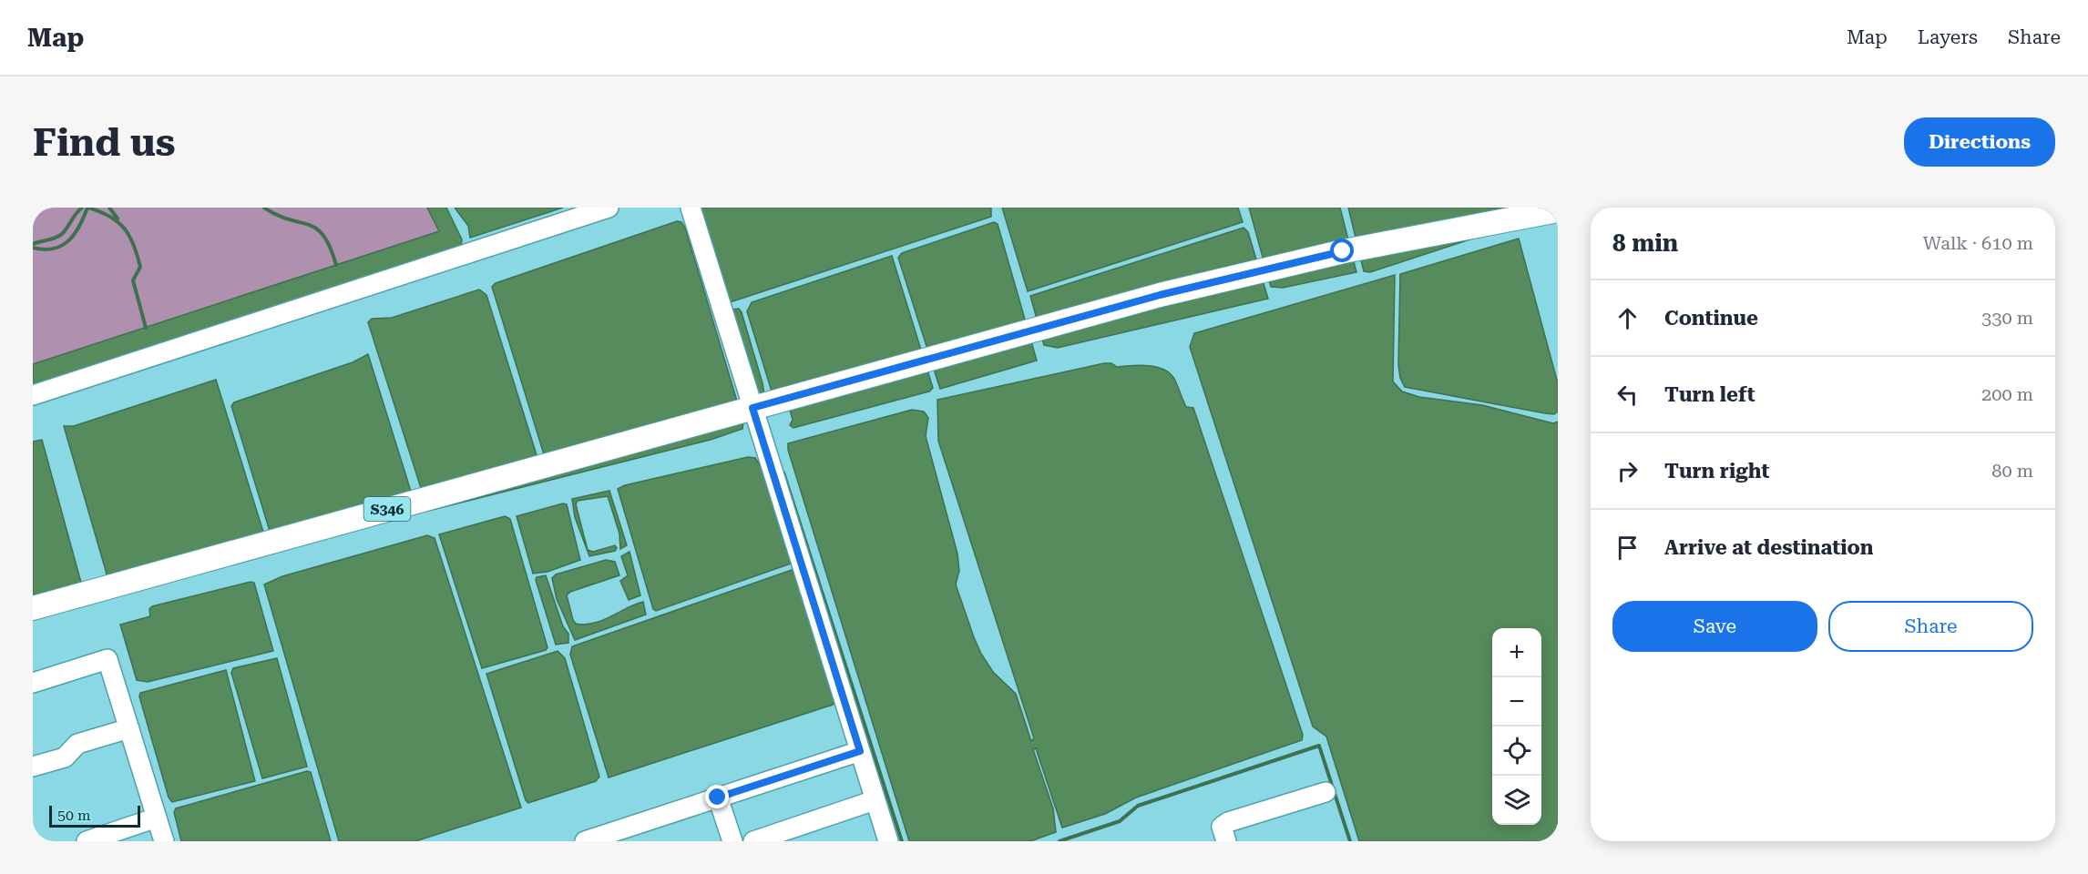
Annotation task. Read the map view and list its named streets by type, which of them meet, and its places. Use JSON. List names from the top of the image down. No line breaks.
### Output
{"streets":{"main road":["S346"]},"scale_bar":"50 m","page":{"header":"Map","nav":["Map","Layers","Share"],"buttons":["Directions",["Save","Share"]],"title":"Find us","heading":["8 min","Walk · 610 m"],"list":[["Continue","330 m"],["Turn left","200 m"],["Turn right","80 m"],"Arrive at destination"],"map_buttons":["+","−"],"scale":"50 m"}}
